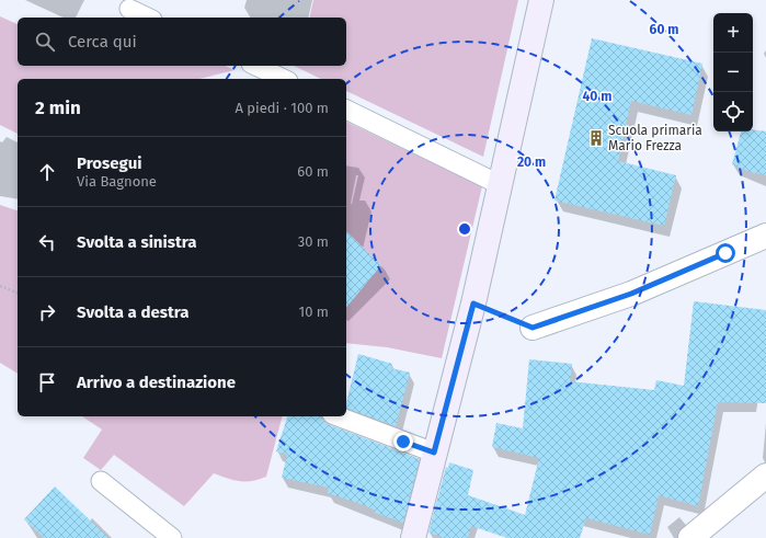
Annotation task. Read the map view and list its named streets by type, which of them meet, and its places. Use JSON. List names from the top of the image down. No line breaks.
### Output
{"places":{"building":["Scuola primaria Mario Frezza"]},"page":{"map_buttons":["+","−"],"search":"Cerca qui","heading":["2 min","A piedi · 100 m"],"list":[["Prosegui","Via Bagnone","60 m"],["Svolta a sinistra","30 m"],["Svolta a destra","10 m"],"Arrivo a destinazione"]},"rings":["60 m","40 m","20 m"]}
